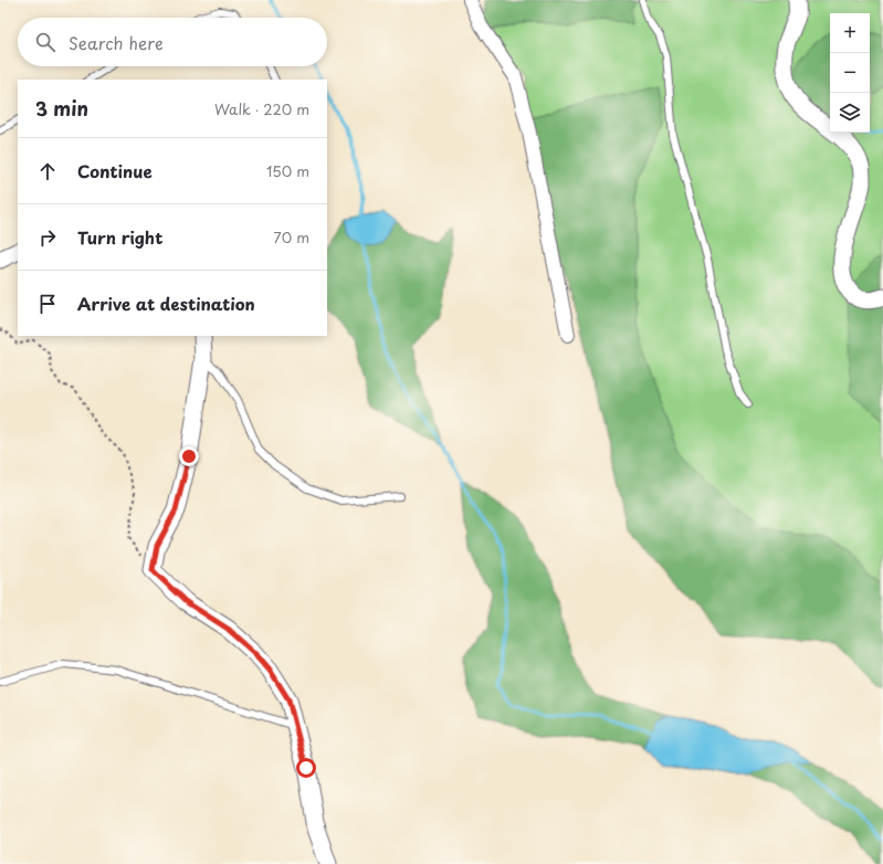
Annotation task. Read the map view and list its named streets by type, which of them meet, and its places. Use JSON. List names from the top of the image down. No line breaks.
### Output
{"page":{"map_buttons":["+","−"],"search":"Search here","heading":["3 min","Walk · 220 m"],"list":[["Continue","150 m"],["Turn right","70 m"],"Arrive at destination"]}}
